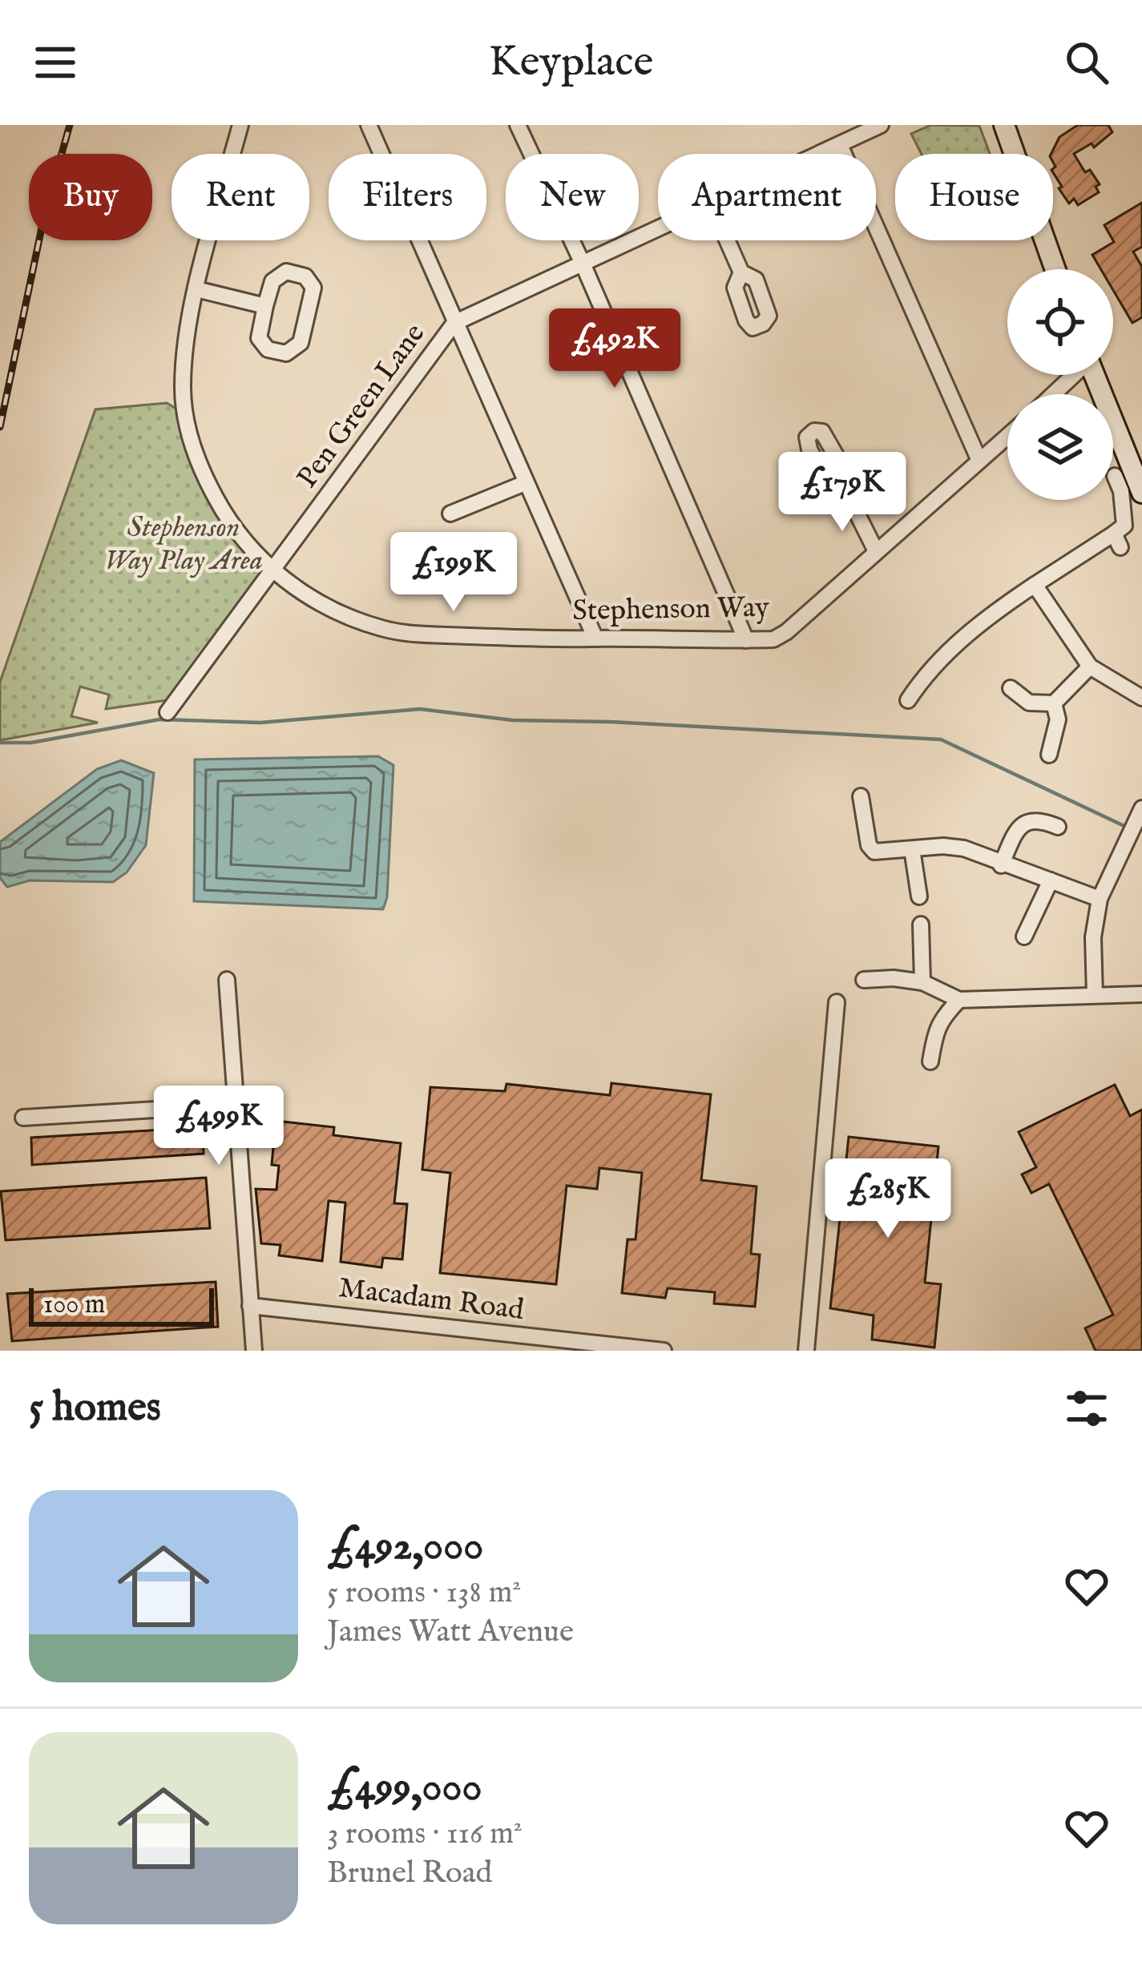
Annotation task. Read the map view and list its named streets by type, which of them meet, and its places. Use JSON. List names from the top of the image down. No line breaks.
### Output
{"streets":{"street":["Pen Green Lane","Stephenson Way","Macadam Road"]},"crossings":[["Pen Green Lane","Stephenson Way"]],"parks":["Stephenson Way Play Area"],"scale_bar":"100 m","page":{"header":"Keyplace","chip":["Buy","Rent","Filters","New","Apartment","House"],"price":["£492K","£179K","£199K","£499K","£285K"],"scale":"100 m","heading":"5 homes","list":[{"name":"£492,000","note":"5 rooms · 138 m² · James Watt Avenue"},{"name":"£499,000","note":"3 rooms · 116 m² · Brunel Road"}]}}
